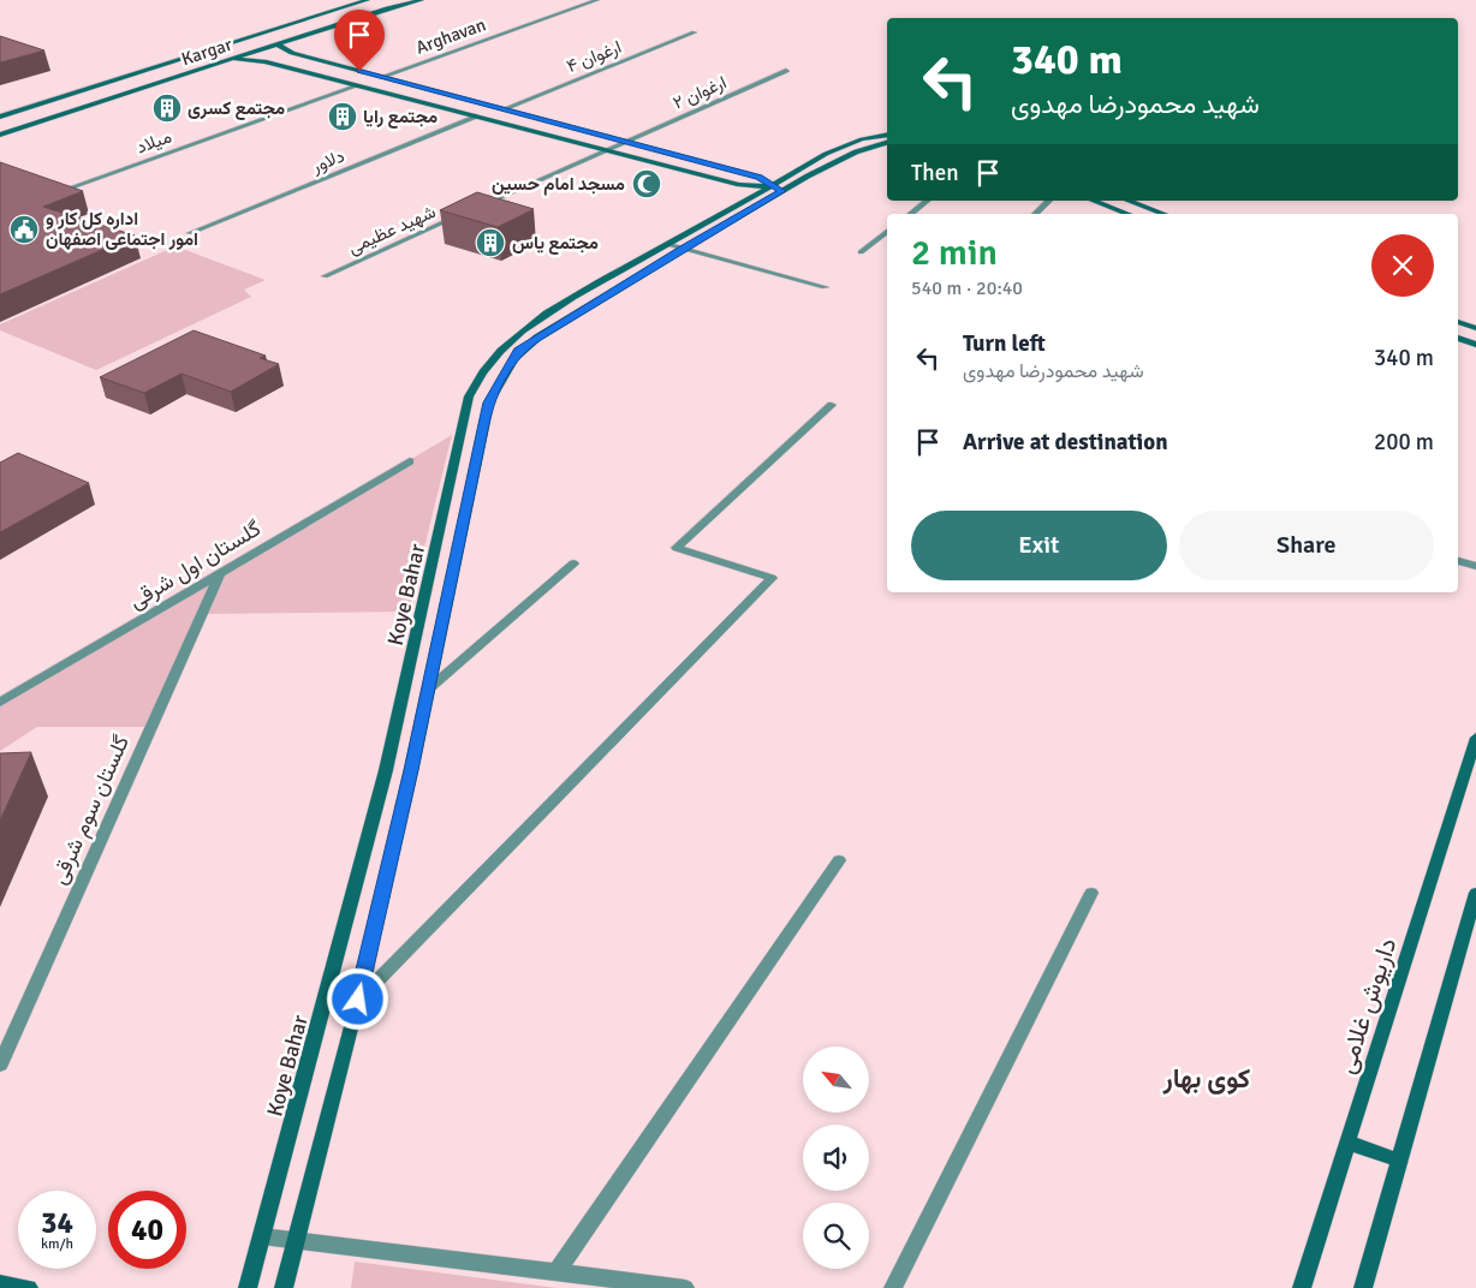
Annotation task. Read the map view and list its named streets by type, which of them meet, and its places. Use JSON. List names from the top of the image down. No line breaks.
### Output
{"streets":{"street":["Arghavan","Kargar","ارغوان ۴","ارغوان ۲","میلاد","دلاور","شهید عظیمی","گلستان اول شرقی","Koye Bahar","گلستان سوم شرقی","داریوش غلامی"]},"crossings":[["گلستان اول شرقی","گلستان سوم شرقی"]],"districts":["کوی بهار"],"places":{"building":["مجتمع کسری","مجتمع رایا","مجتمع یاس"],"mosque":["مسجد امام حسین"],"public building":["اداره کل کار و امور اجتماعی اصفهان"]},"north":"top left","page":{"turn":["340 m","شهید محمودرضا مهدوی"],"then":"Then","heading":["2 min","540 m · 20:40"],"list":[{"name":"Turn left","note":"شهید محمودرضا مهدوی","value":"340 m"},{"name":"Arrive at destination","value":"200 m"}],"buttons":["Exit","Share"],"speed":"34 km/h","limit":"40"}}
